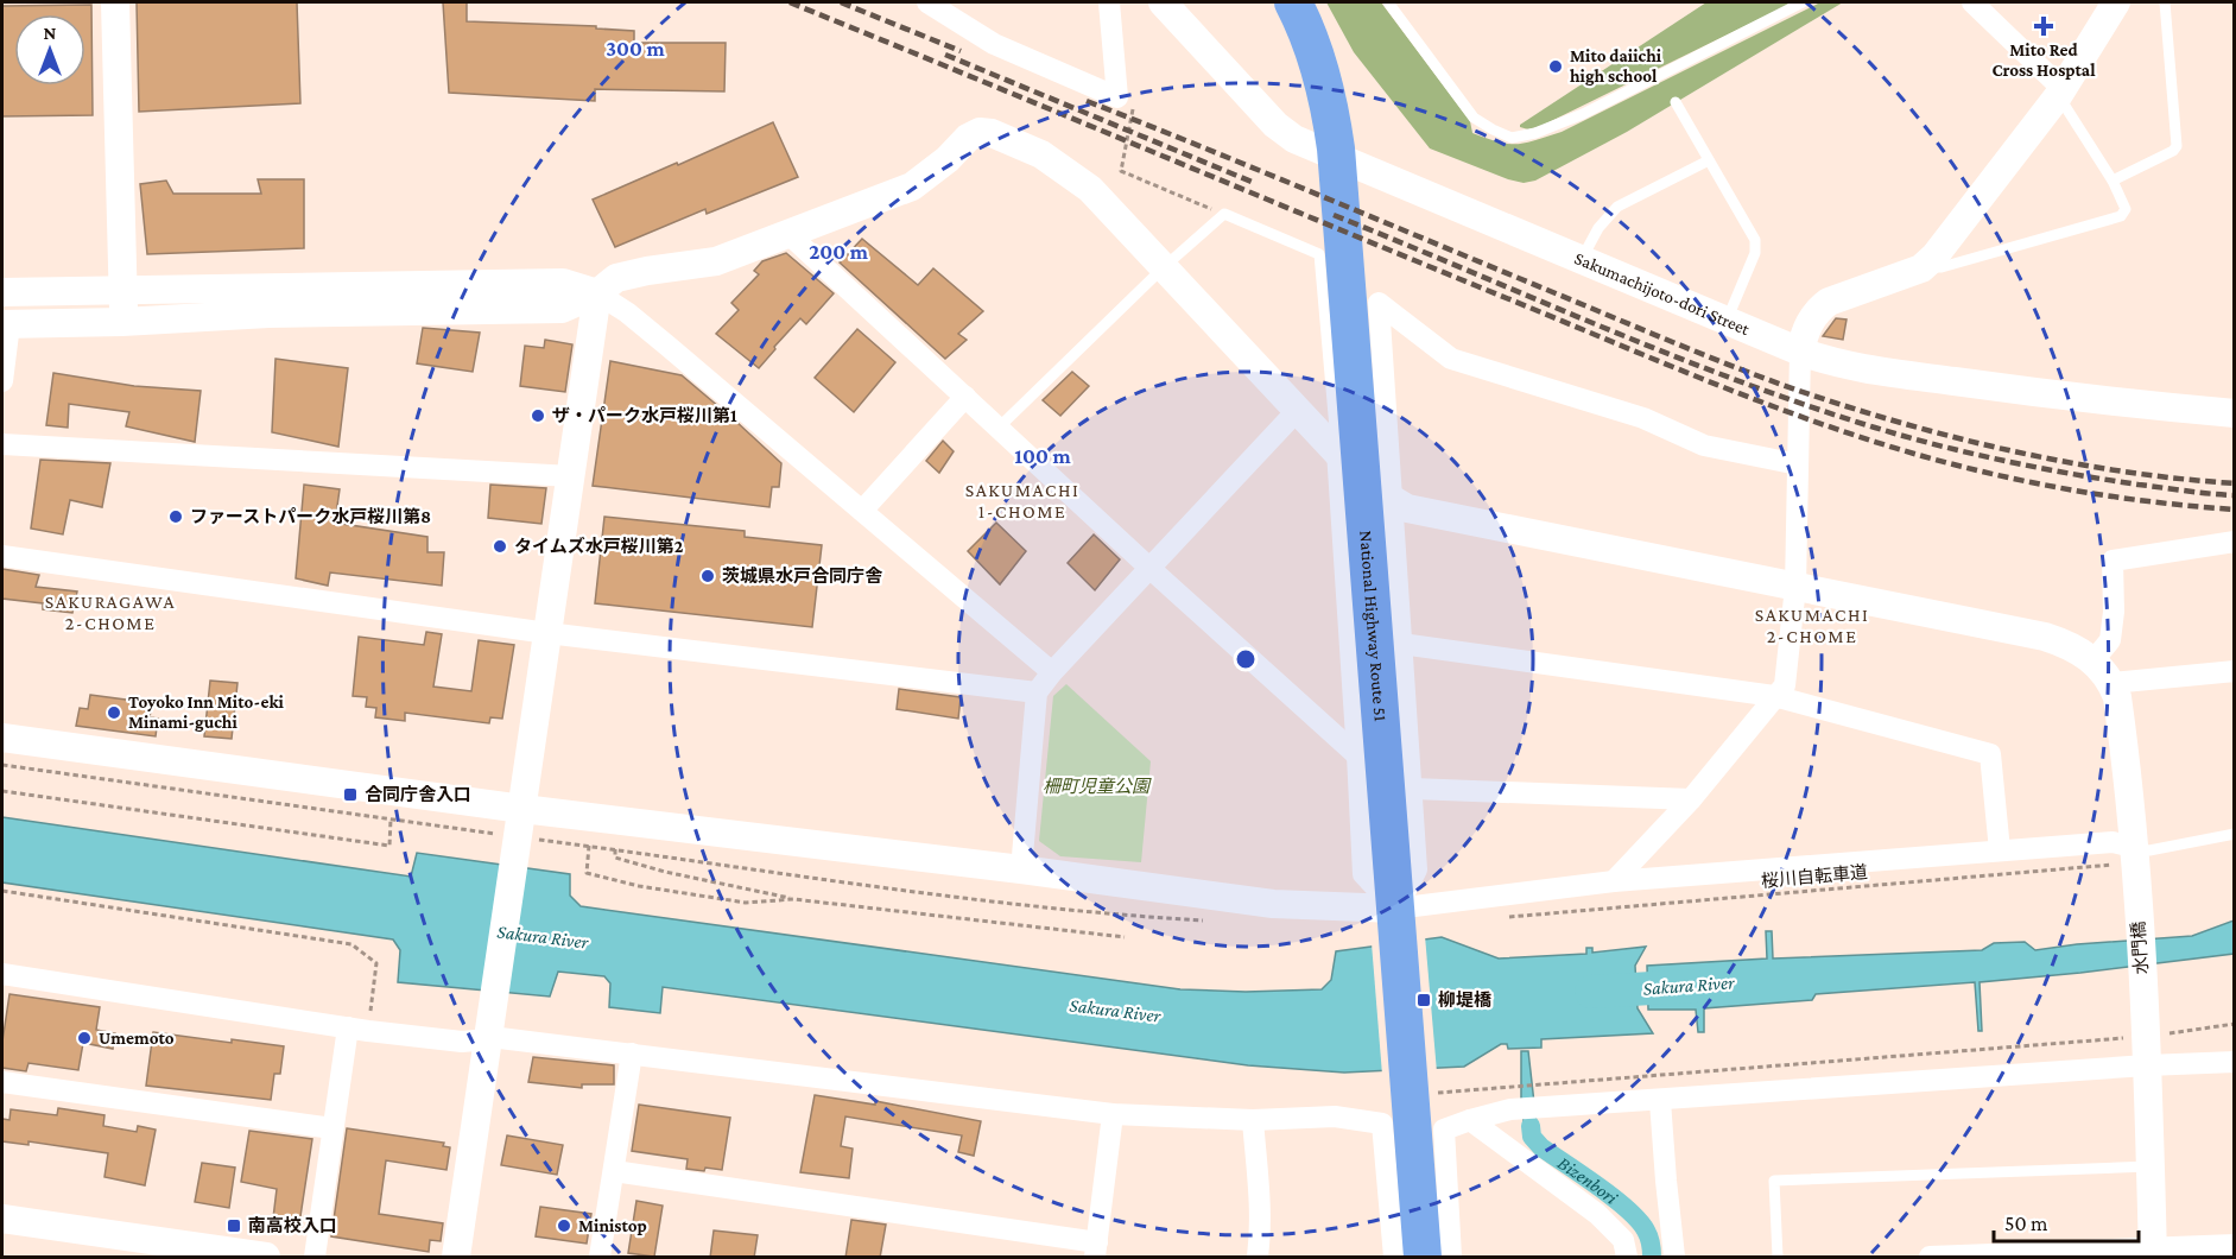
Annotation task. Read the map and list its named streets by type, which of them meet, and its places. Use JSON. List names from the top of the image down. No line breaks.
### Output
{"streets":{"highway":["National Highway Route 51"],"street":["Sakumachijoto-dori Street","水門橋"],"path":["桜川自転車道"]},"crossings":[["桜川自転車道","水門橋"]],"districts":["SAKUMACHI 1-CHOME","SAKURAGAWA 2-CHOME","SAKUMACHI 2-CHOME"],"water":["Sakura River","Bizenbori"],"parks":["柵町児童公園"],"places":{"health":["Mito Red Cross Hosptal"],"other":["Mito daiichi high school","ザ・パーク水戸桜川第1","ファーストパーク水戸桜川第8","タイムズ水戸桜川第2","茨城県水戸合同庁舎","Toyoko Inn Mito-eki Minami-guchi","Umemoto","Ministop"],"transit":["合同庁舎入口","柳堤橋","南高校入口"]},"scale_bar":"50 m","north":"top","rings":["300 m","200 m","100 m"]}
